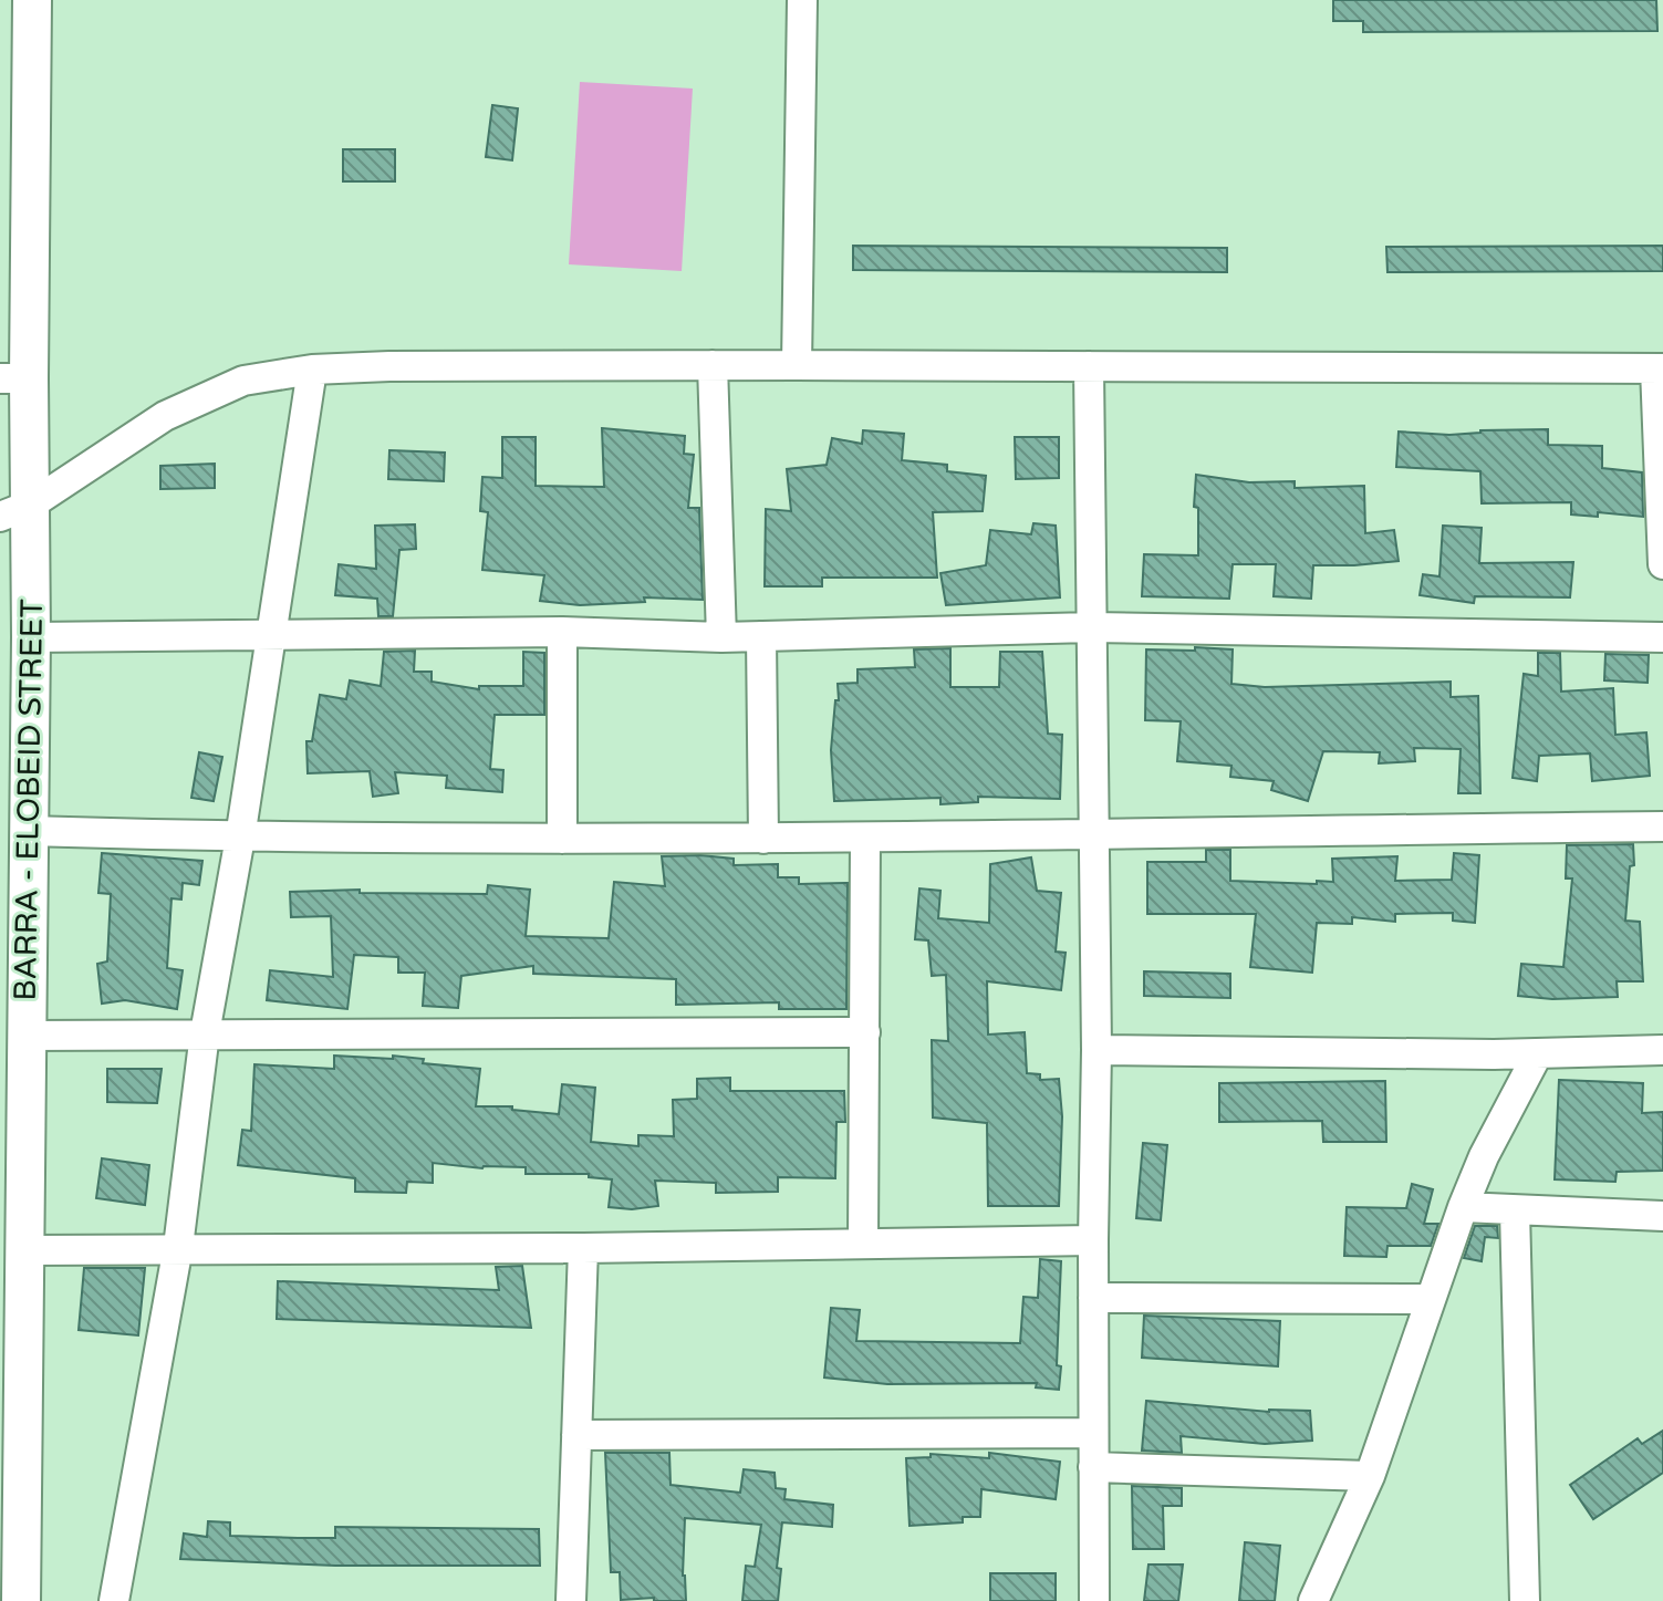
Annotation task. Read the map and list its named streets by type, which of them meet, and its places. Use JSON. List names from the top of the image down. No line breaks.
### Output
{"streets":{"main road":["BARRA - ELOBEID STREET"]}}
